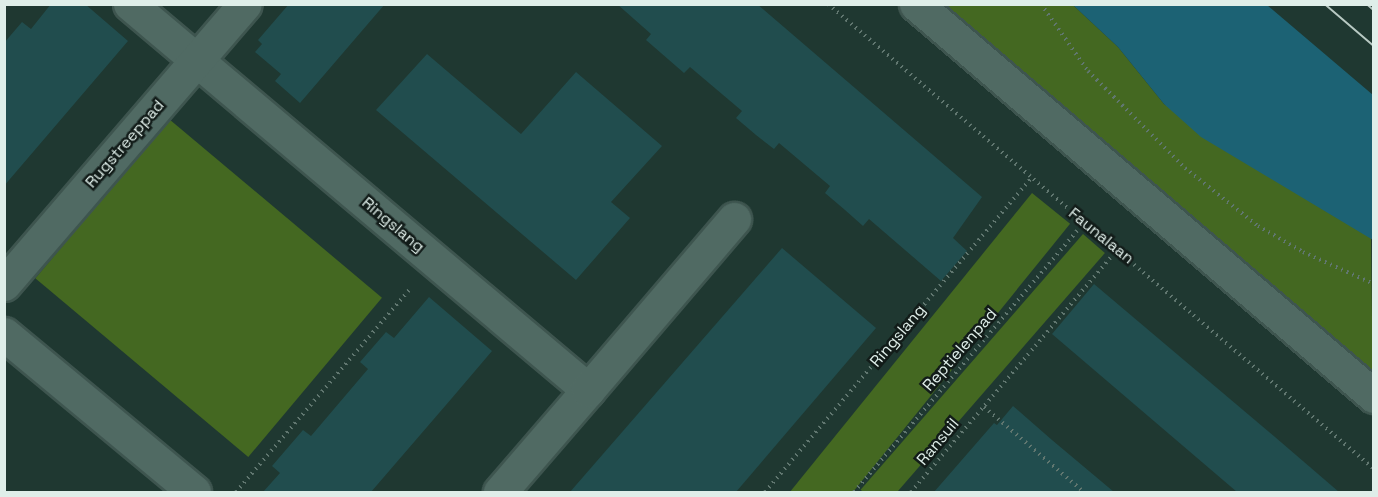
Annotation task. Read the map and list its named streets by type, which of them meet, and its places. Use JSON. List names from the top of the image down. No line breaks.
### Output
{"streets":{"street":["Rugstreeppad","Ringslang"],"path":["Faunalaan","Reptielenpad","Ransuil"]},"crossings":[["Rugstreeppad","Ringslang"],["Ringslang","Faunalaan"],["Faunalaan","Reptielenpad"],["Faunalaan","Ransuil"]]}
